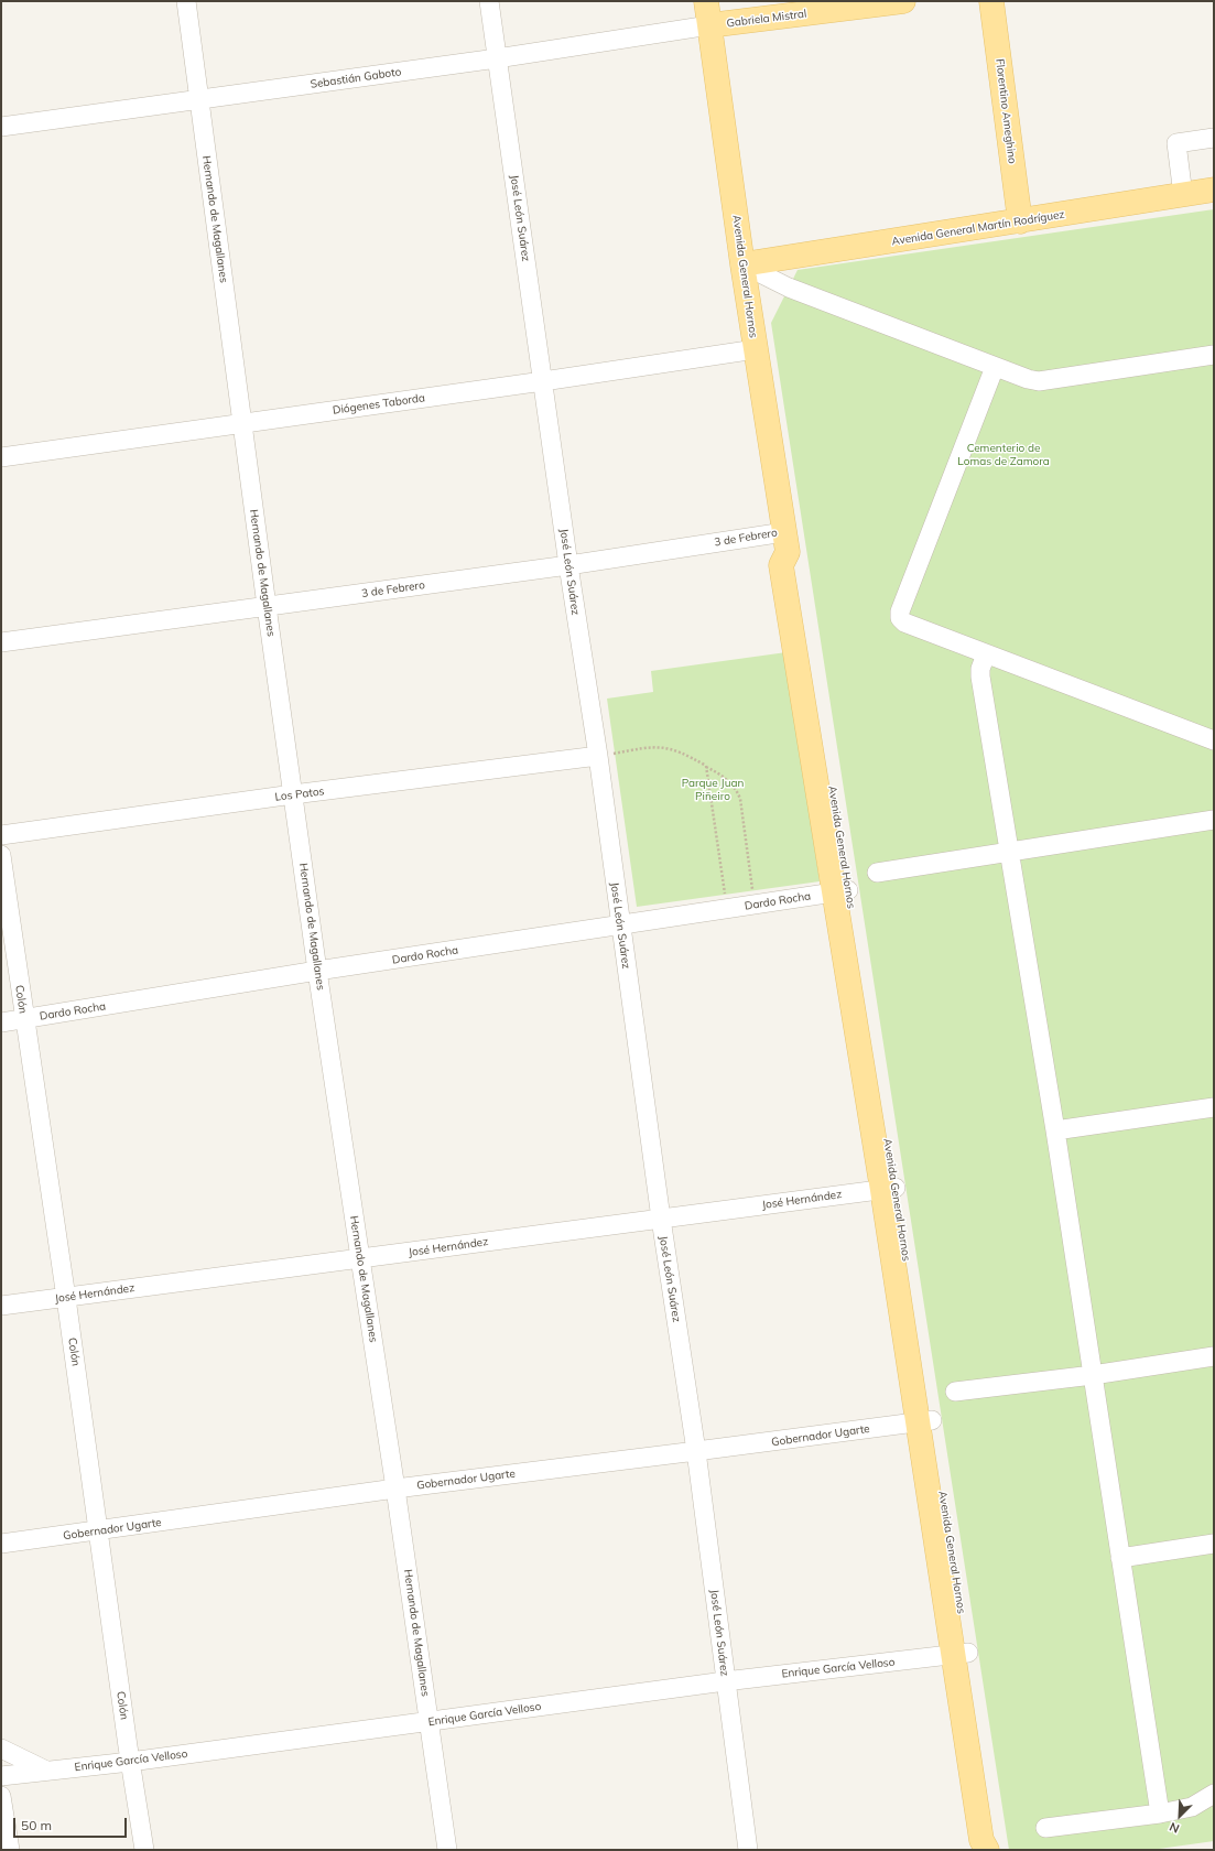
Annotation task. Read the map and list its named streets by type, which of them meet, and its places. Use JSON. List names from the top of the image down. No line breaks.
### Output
{"streets":{"main road":["Gabriela Mistral","Florentino Ameghino","Avenida General Martín Rodríguez","Avenida General Hornos"],"street":["Sebastián Gaboto","José León Suárez","Hernando de Magallanes","Diógenes Taborda","3 de Febrero","Los Patos","Dardo Rocha","Colón","José Hernández","Gobernador Ugarte","Enrique García Velloso"]},"crossings":[["Gabriela Mistral","Sebastián Gaboto"],["Gabriela Mistral","Avenida General Hornos"],["Sebastián Gaboto","José León Suárez"],["Sebastián Gaboto","Hernando de Magallanes"],["Sebastián Gaboto","Avenida General Hornos"],["Florentino Ameghino","Avenida General Martín Rodríguez"],["José León Suárez","Diógenes Taborda"],["José León Suárez","3 de Febrero"],["José León Suárez","Los Patos"],["José León Suárez","Dardo Rocha"],["José León Suárez","José Hernández"],["José León Suárez","Gobernador Ugarte"],["José León Suárez","Enrique García Velloso"],["Hernando de Magallanes","Diógenes Taborda"],["Hernando de Magallanes","3 de Febrero"],["Hernando de Magallanes","Los Patos"],["Hernando de Magallanes","Dardo Rocha"],["Hernando de Magallanes","José Hernández"],["Hernando de Magallanes","Gobernador Ugarte"],["Hernando de Magallanes","Enrique García Velloso"],["Avenida General Martín Rodríguez","Avenida General Hornos"],["Avenida General Hornos","Diógenes Taborda"],["Avenida General Hornos","3 de Febrero"],["Avenida General Hornos","Dardo Rocha"],["Avenida General Hornos","José Hernández"],["Avenida General Hornos","Gobernador Ugarte"],["Avenida General Hornos","Enrique García Velloso"],["Dardo Rocha","Colón"],["Colón","José Hernández"],["Colón","Gobernador Ugarte"],["Colón","Enrique García Velloso"]],"parks":["Cementerio de Lomas de Zamora","Parque Juan Piñeiro"],"scale_bar":"50 m","north":"bottom left"}
